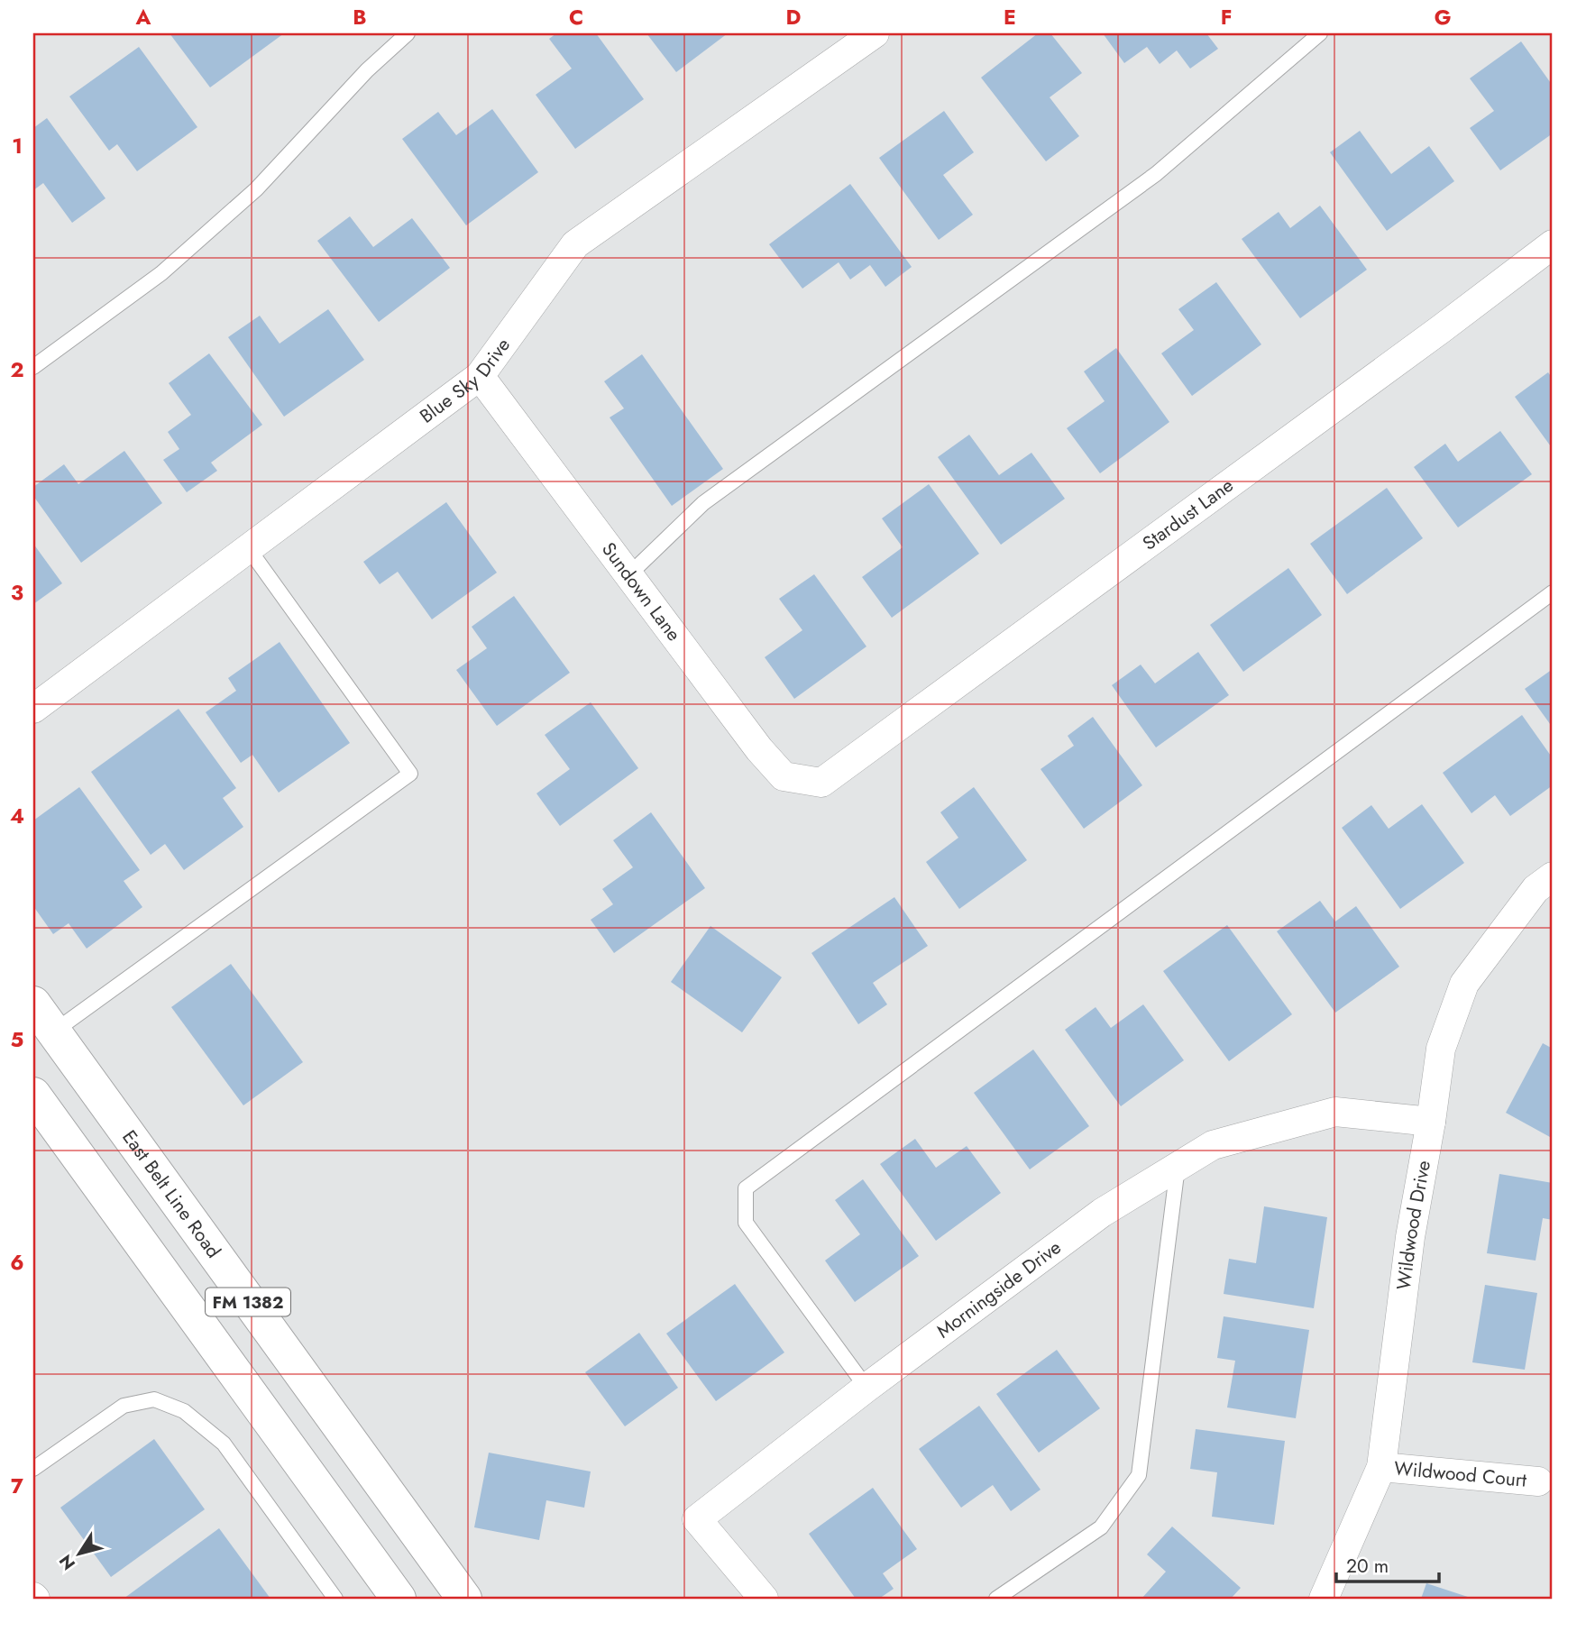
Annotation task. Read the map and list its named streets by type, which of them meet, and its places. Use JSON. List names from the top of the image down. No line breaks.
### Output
{"streets":{"main road":["East Belt Line Road","FM 1382"],"street":["Blue Sky Drive","Stardust Lane","Sundown Lane","Wildwood Drive","Morningside Drive","Wildwood Court"]},"crossings":[["Blue Sky Drive","Sundown Lane"],["Stardust Lane","Sundown Lane"],["Wildwood Drive","Morningside Drive"],["Wildwood Drive","Wildwood Court"]],"scale_bar":"20 m","north":"bottom left","grid":{"columns":["A","B","C","D","E","F","G"],"rows":["1","2","3","4","5","6","7"]}}
